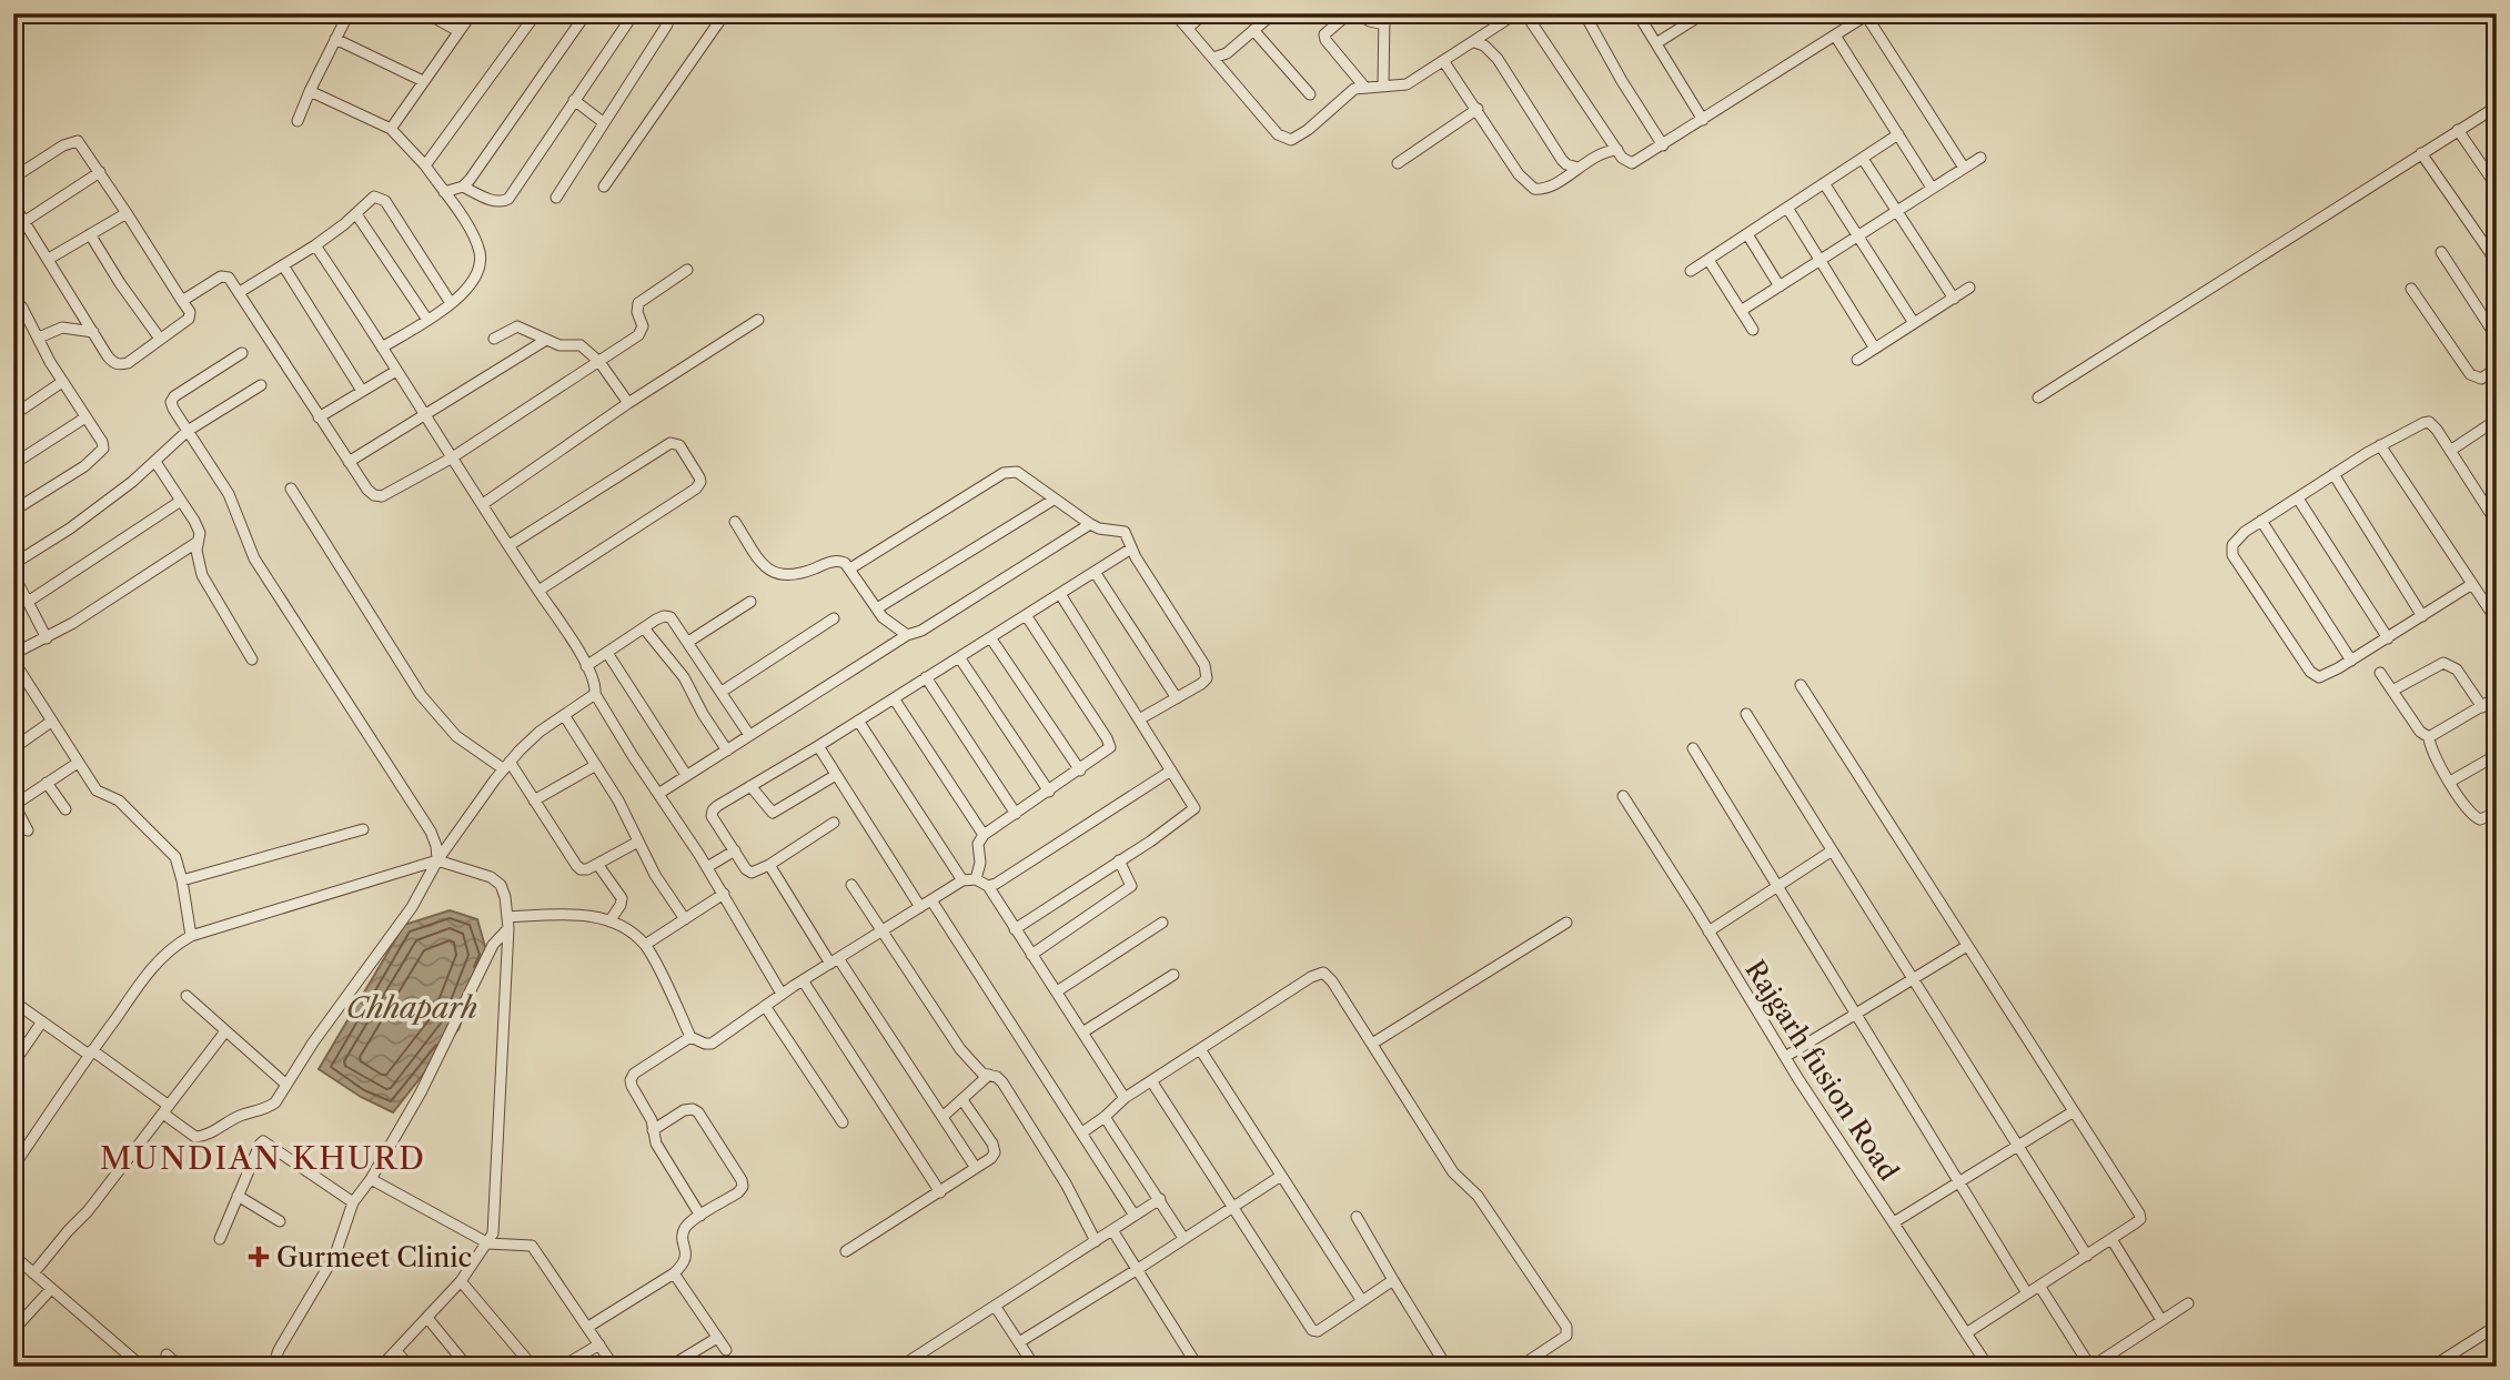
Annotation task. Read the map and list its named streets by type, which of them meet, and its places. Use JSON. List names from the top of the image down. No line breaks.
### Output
{"streets":{"street":["Rajgarh fusion Road"]},"districts":["MUNDIAN KHURD"],"water":["Chhaparh"],"places":{"health":["Gurmeet Clinic"]}}
